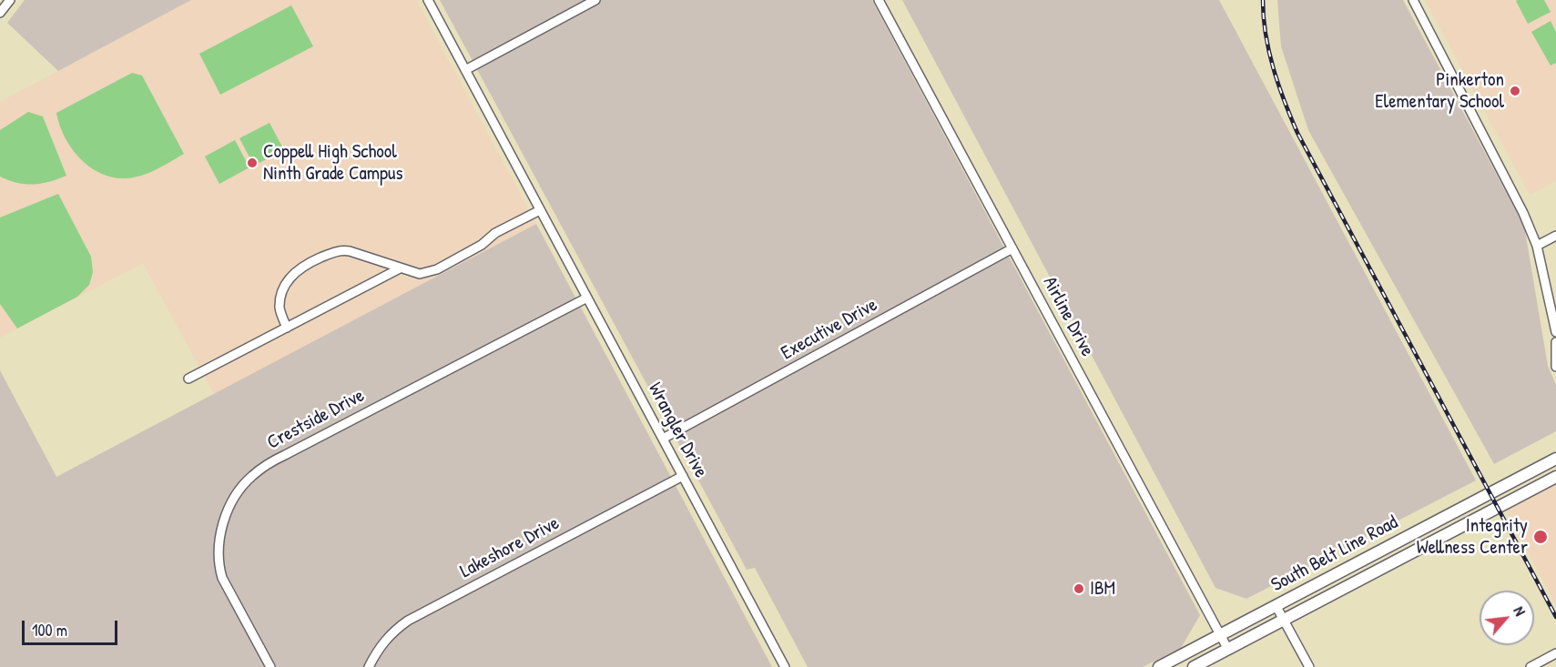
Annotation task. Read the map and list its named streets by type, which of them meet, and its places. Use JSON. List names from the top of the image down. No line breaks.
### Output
{"streets":{"main road":["South Belt Line Road"],"street":["Airline Drive","Executive Drive","Crestside Drive","Wrangler Drive","Lakeshore Drive"]},"crossings":[["Airline Drive","Executive Drive"],["Airline Drive","South Belt Line Road"],["Executive Drive","Wrangler Drive"],["Crestside Drive","Wrangler Drive"],["Wrangler Drive","Lakeshore Drive"]],"places":["Pinkerton Elementary School","Coppell High School Ninth Grade Campus","Integrity Wellness Center","IBM"],"scale_bar":"100 m","north":"top right"}
